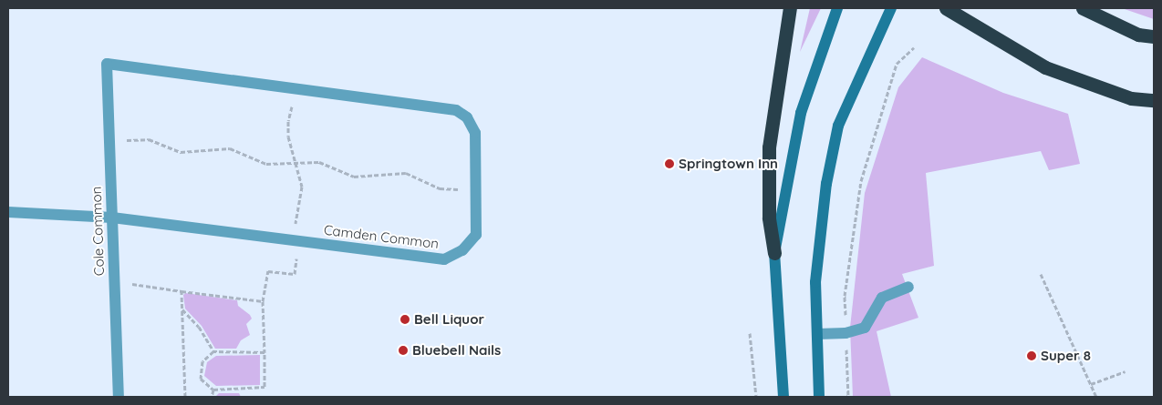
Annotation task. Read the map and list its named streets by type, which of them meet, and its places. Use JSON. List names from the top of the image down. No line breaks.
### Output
{"streets":{"street":["Cole Common","Camden Common"]},"crossings":[["Cole Common","Camden Common"]],"places":["Springtown Inn","Bell Liquor","Bluebell Nails","Super 8"]}
